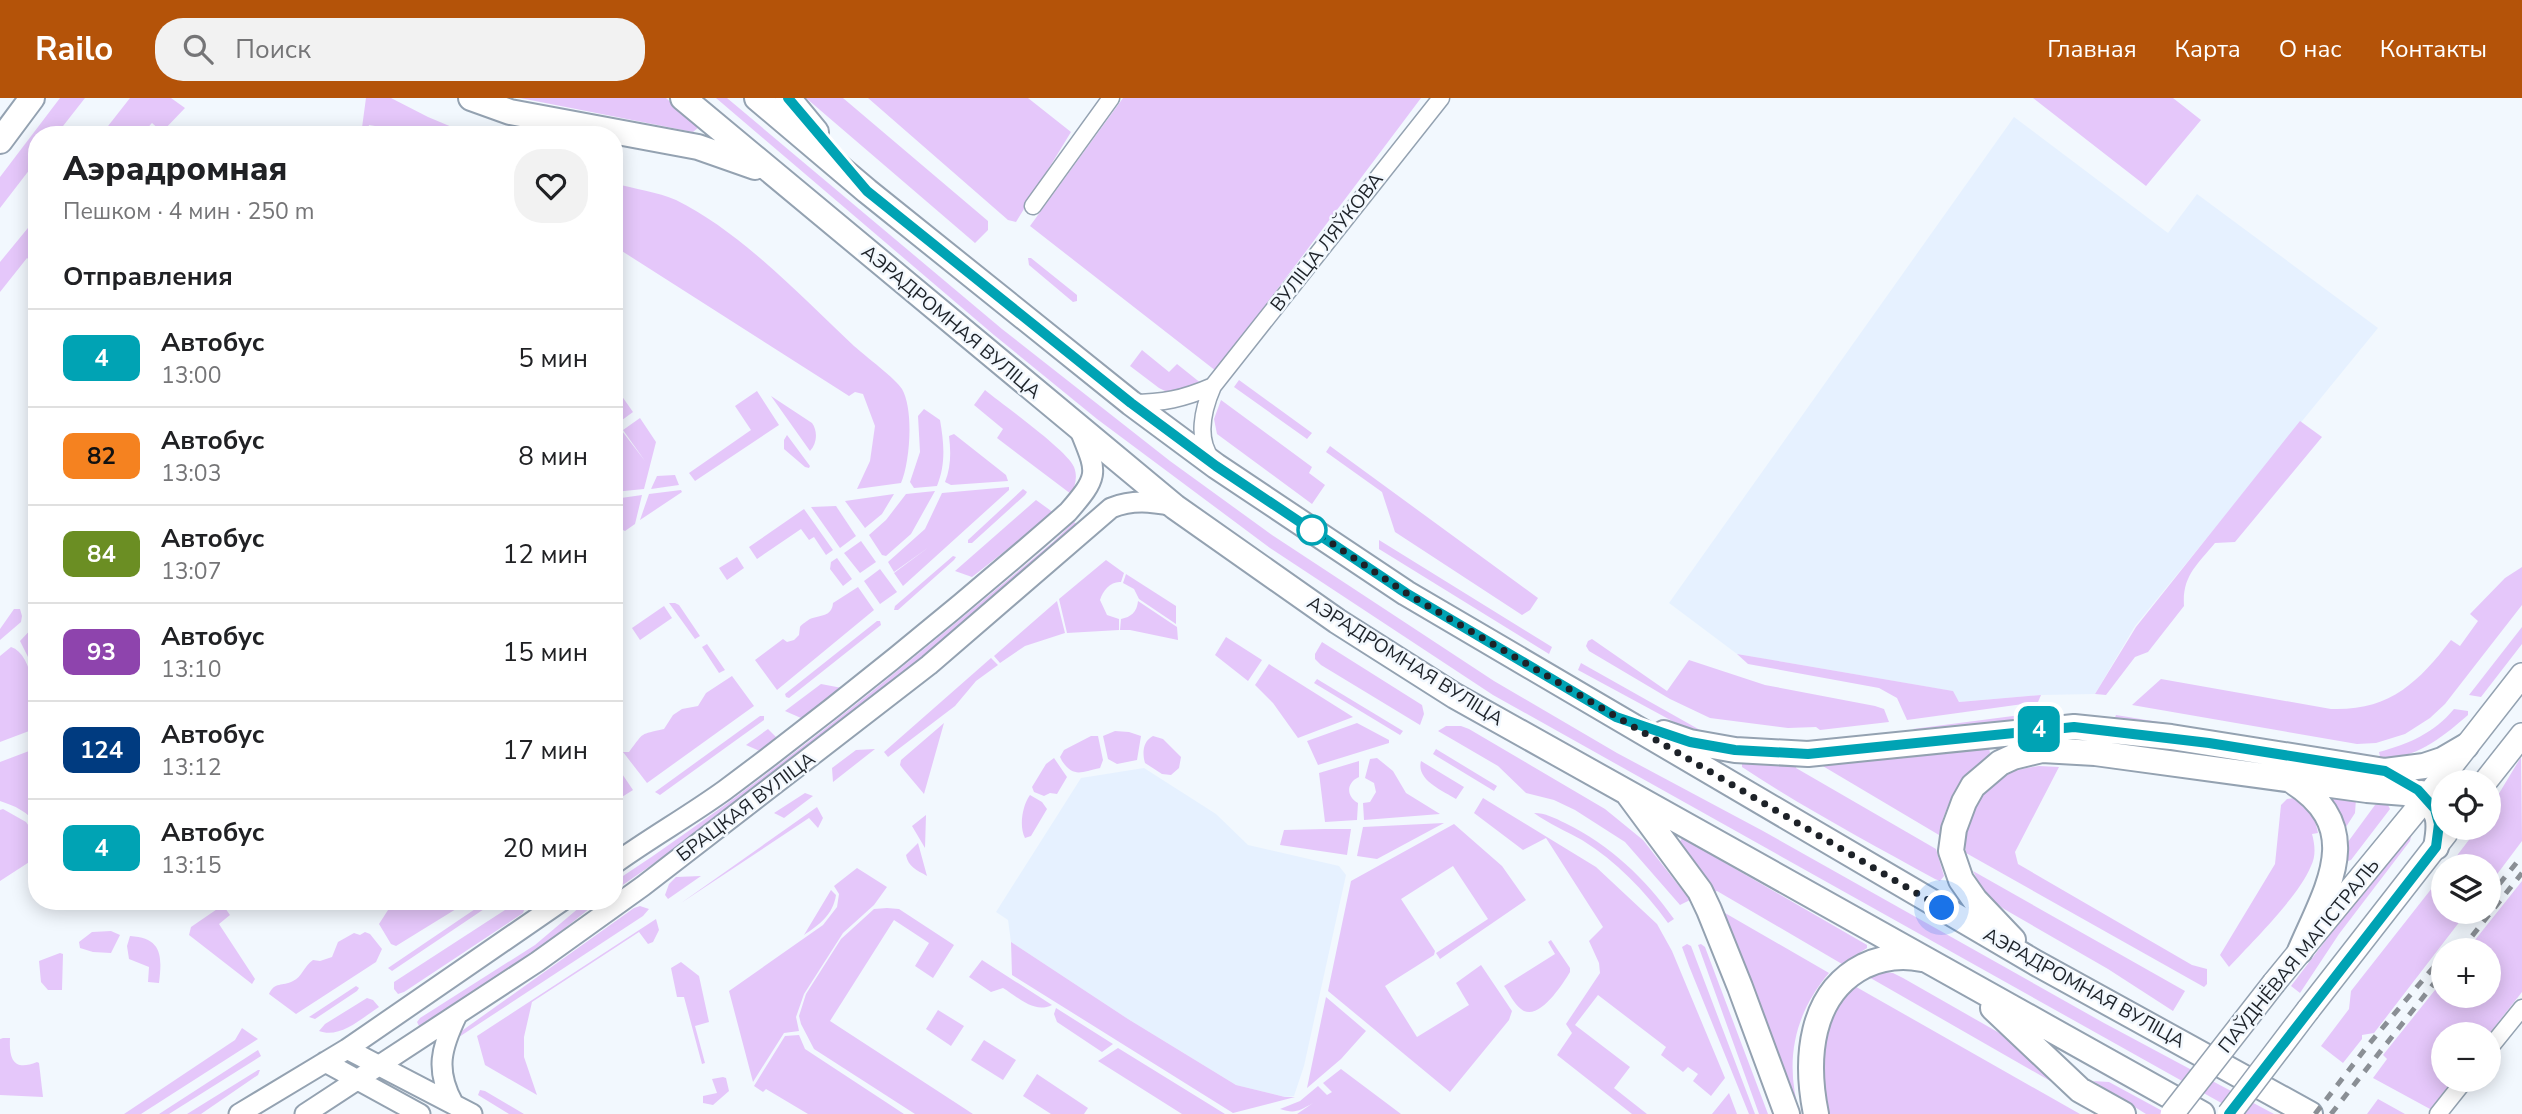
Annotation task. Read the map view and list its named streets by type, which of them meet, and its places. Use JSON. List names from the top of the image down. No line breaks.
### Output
{"streets":{"main road":["АЭРАДРОМНАЯ ВУЛІЦА","ПАЎДНЁВАЯ МАГІСТРАЛЬ"],"street":["ВУЛІЦА ЛЯЎКОВА","БРАЦКАЯ ВУЛІЦА"]},"crossings":[["ВУЛІЦА ЛЯЎКОВА","АЭРАДРОМНАЯ ВУЛІЦА"],["АЭРАДРОМНАЯ ВУЛІЦА","БРАЦКАЯ ВУЛІЦА"]],"lines":["bus line 4"],"page":{"header":"Railo","search":"Поиск","nav":["Главная","Карта","О нас","Контакты"],"on_map":"4","heading":[["Аэрадромная","Пешком · 4 мин · 250 m"],"Отправления"],"list":[{"mark":"4","name":"Автобус","note":"13:00","value":"5 мин"},{"mark":"82","name":"Автобус","note":"13:03","value":"8 мин"},{"mark":"84","name":"Автобус","note":"13:07","value":"12 мин"},{"mark":"93","name":"Автобус","note":"13:10","value":"15 мин"},{"mark":"124","name":"Автобус","note":"13:12","value":"17 мин"},{"mark":"4","name":"Автобус","note":"13:15","value":"20 мин"}],"map_buttons":["+","−"]}}
